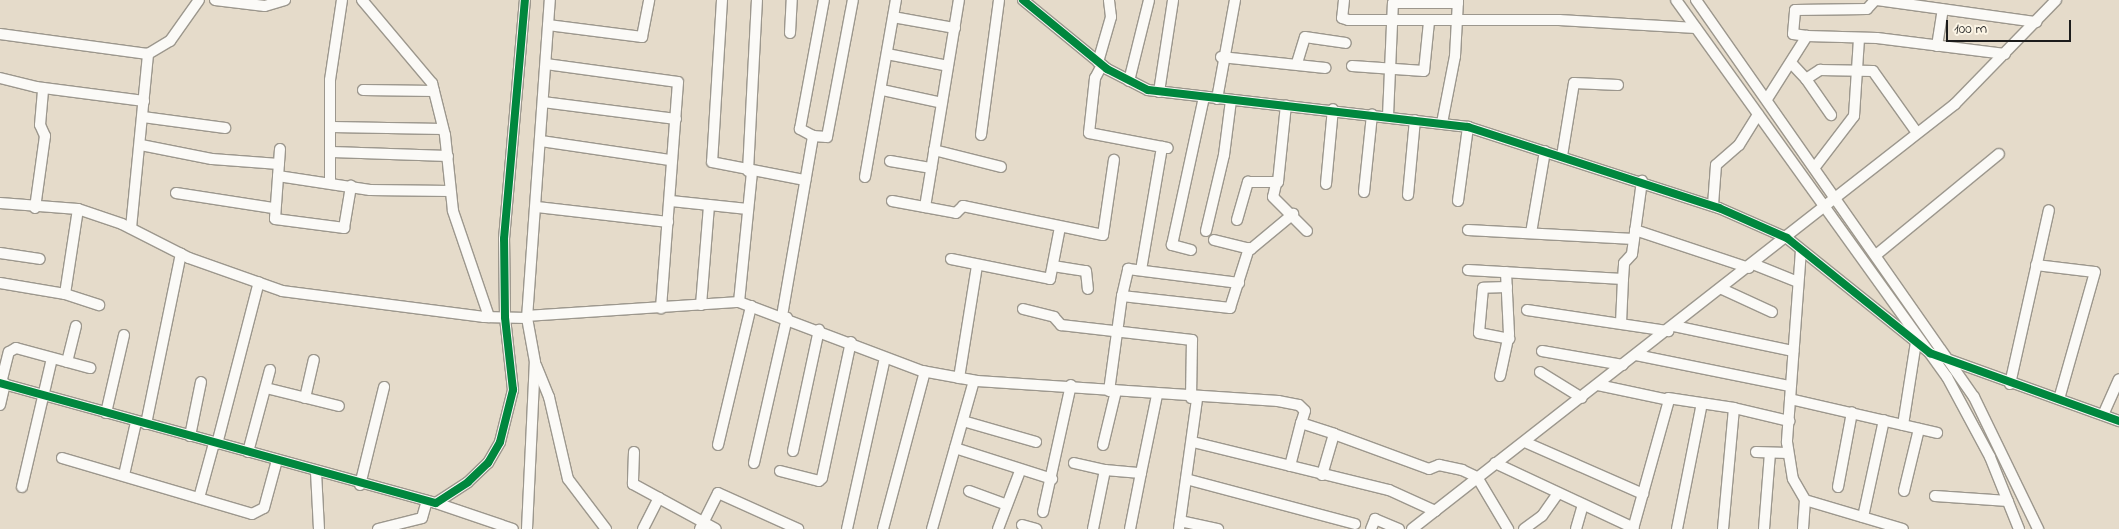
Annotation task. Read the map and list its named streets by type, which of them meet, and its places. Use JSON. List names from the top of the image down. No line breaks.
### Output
{"scale_bar":"100 m"}
